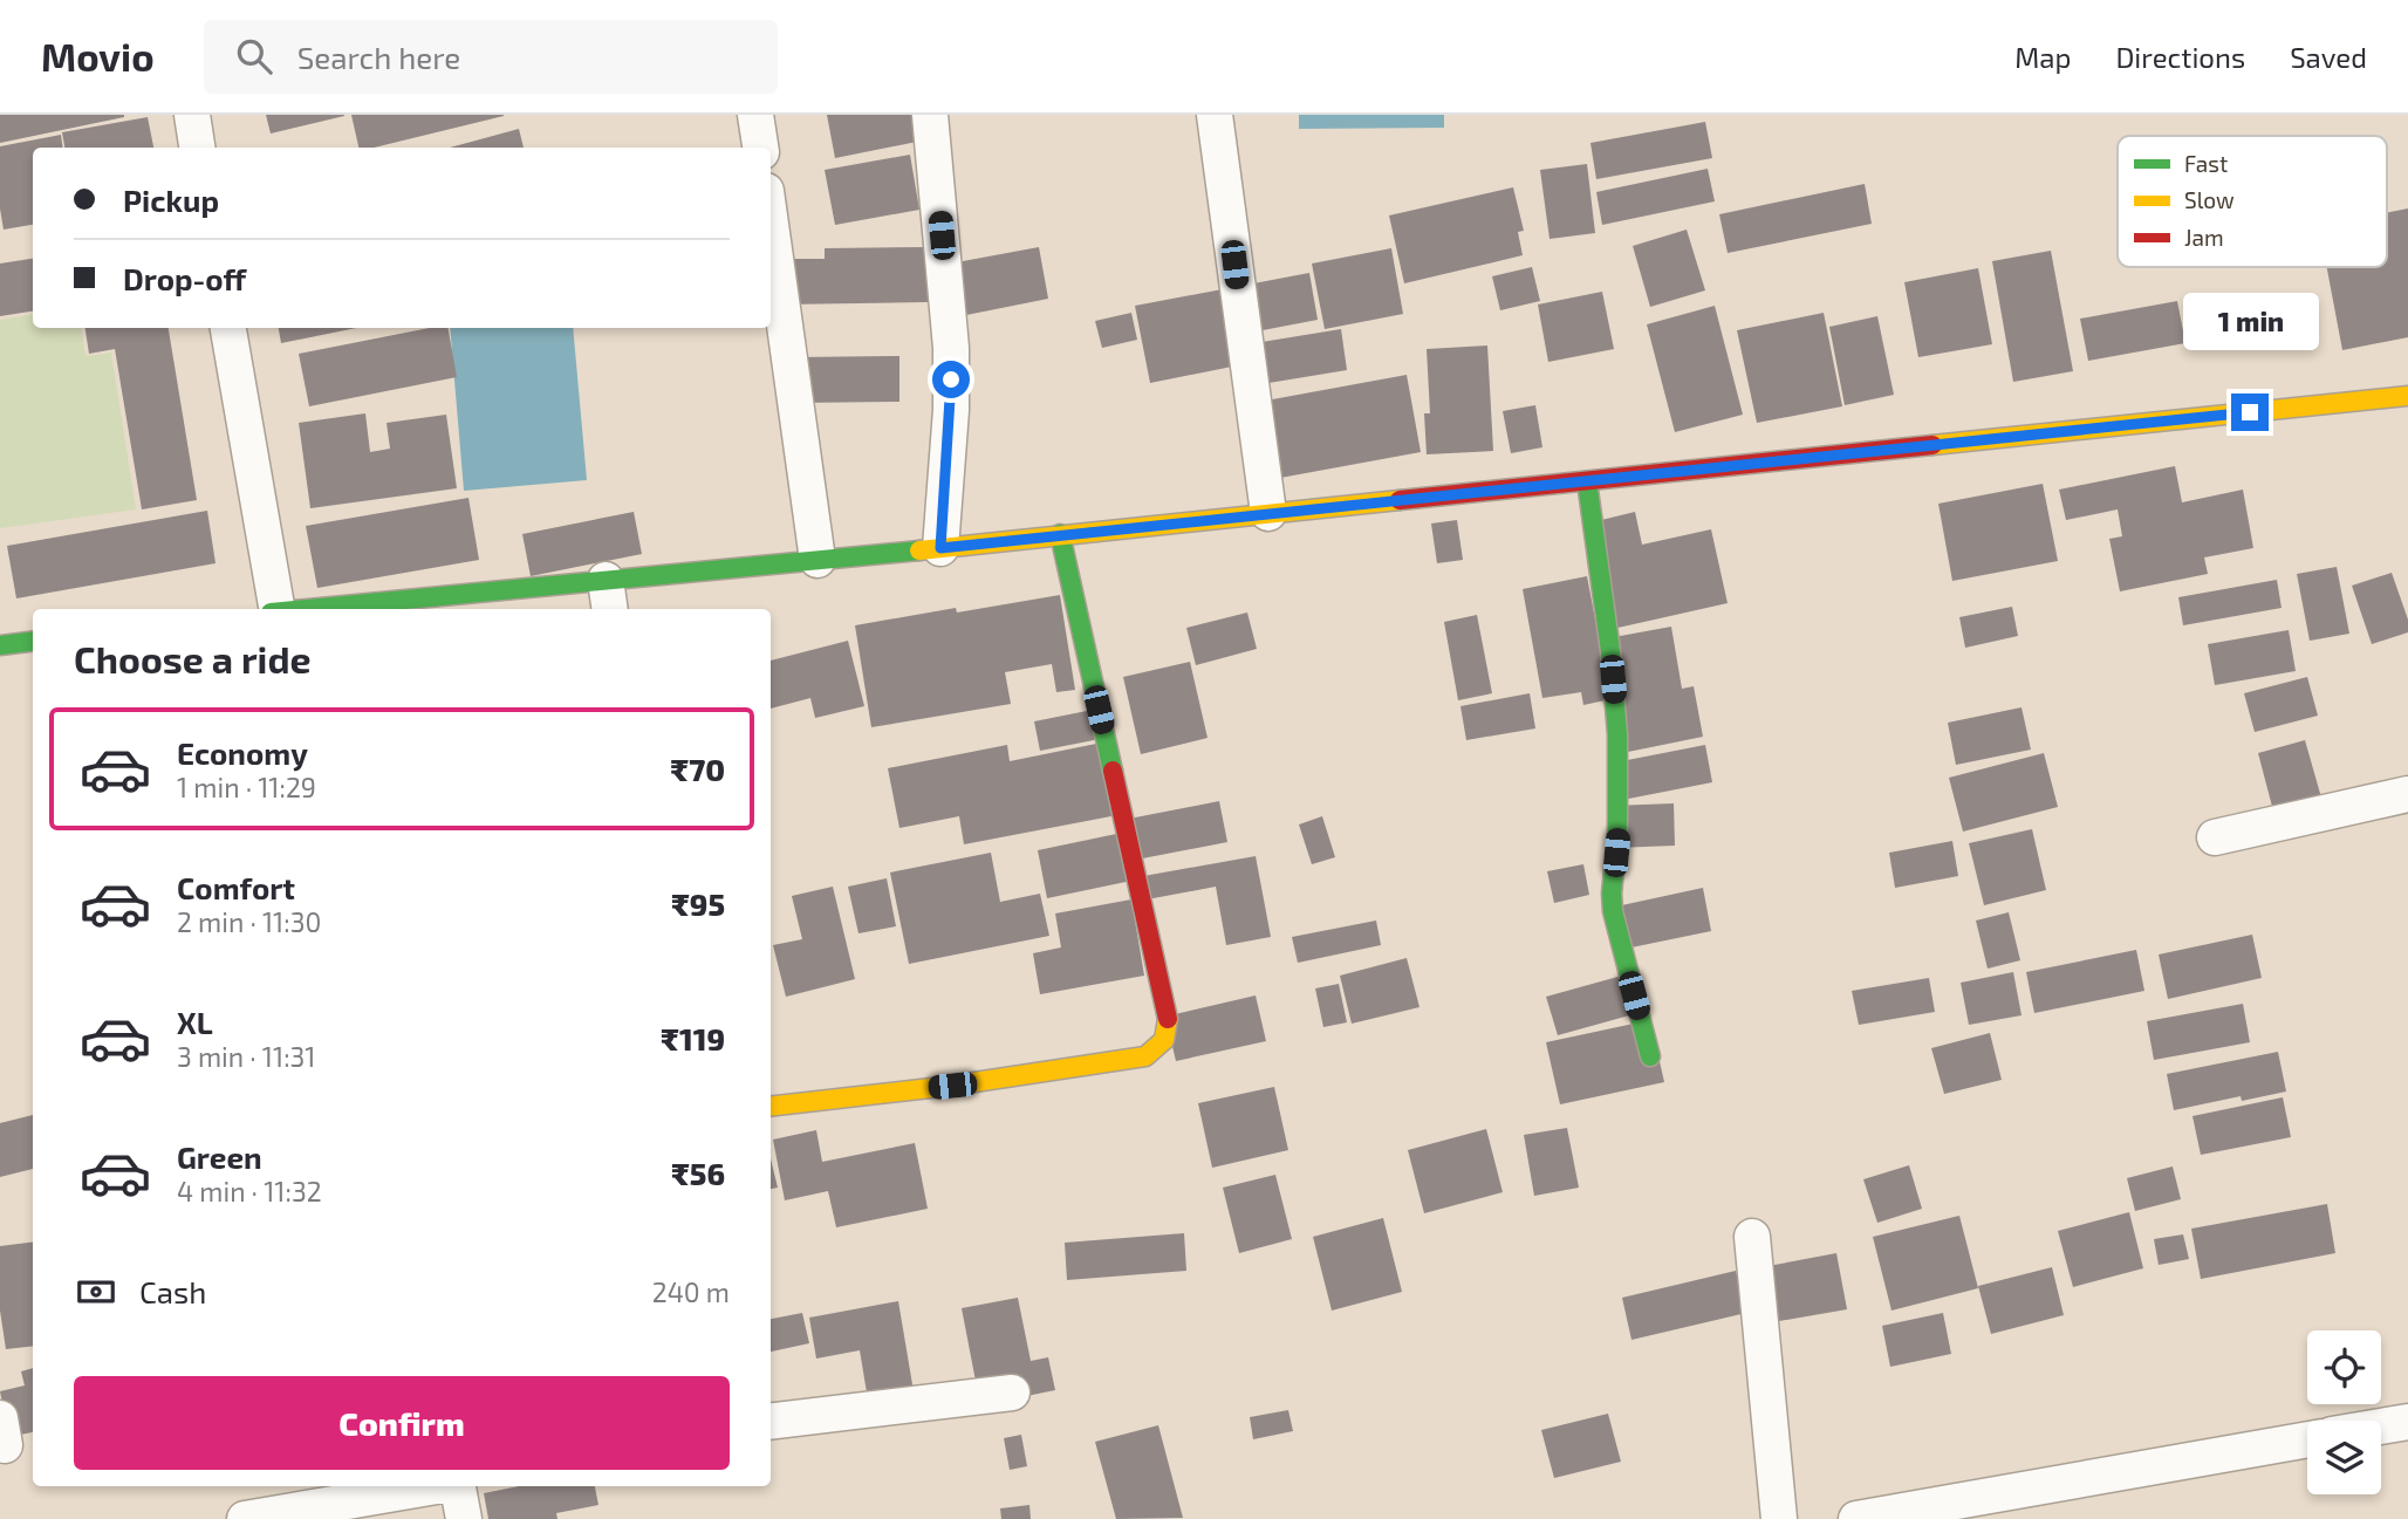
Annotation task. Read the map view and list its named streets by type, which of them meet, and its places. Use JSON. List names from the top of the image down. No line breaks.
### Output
{"legend":["Fast","Slow","Jam"],"page":{"header":"Movio","search":"Search here","nav":["Map","Directions","Saved"],"banner":["Pickup","Drop-off"],"bubble":"1 min","heading":"Choose a ride","list":[{"name":"Economy","note":"1 min · 11:29","value":"₹70"},{"name":"Comfort","note":"2 min · 11:30","value":"₹95"},{"name":"XL","note":"3 min · 11:31","value":"₹119"},{"name":"Green","note":"4 min · 11:32","value":"₹56"}],"pay":["Cash","240 m"],"buttons":"Confirm"}}
